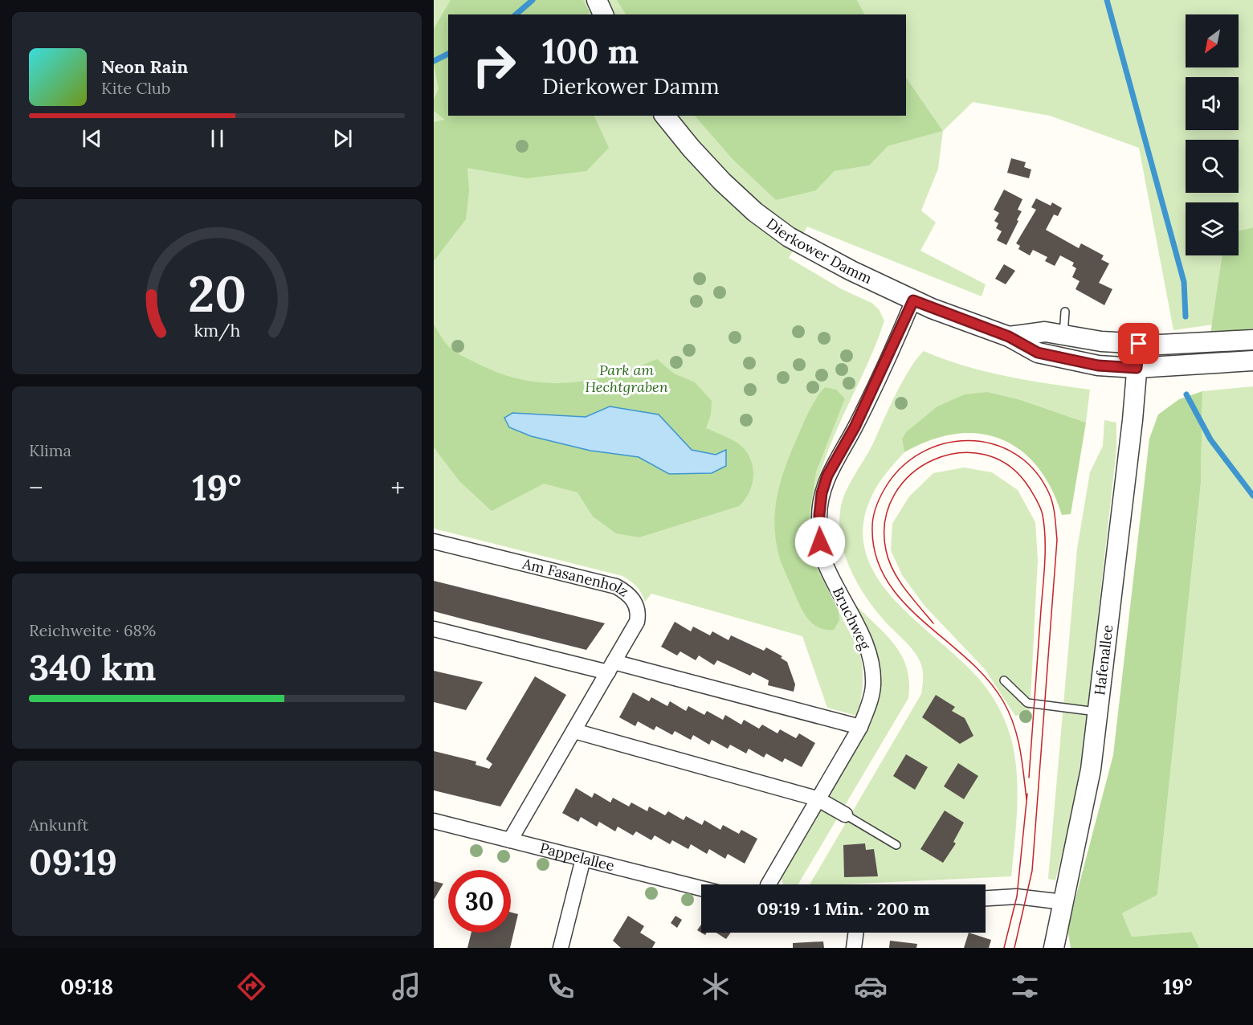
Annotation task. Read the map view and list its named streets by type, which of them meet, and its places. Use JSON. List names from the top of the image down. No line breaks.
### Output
{"streets":{"street":["Dierkower Damm","Am Fasanenholz","Bruchweg","Hafenallee","Pappelallee"]},"crossings":[["Dierkower Damm","Bruchweg"],["Dierkower Damm","Hafenallee"],["Am Fasanenholz","Pappelallee"]],"parks":["Park am Hechtgraben"],"north":"bottom left","page":{"turn":["100 m","Dierkower Damm"],"song":["Neon Rain","Kite Club"],"tile":["Klima",["Reichweite · 68%","340 km"],["Ankunft","09:19"]],"heat":["−","19°","+"],"limit":"30","trip":"09:19 · 1 Min. · 200 m","tabs":["09:18","19°"],"gauge":["20","km/h"]}}
